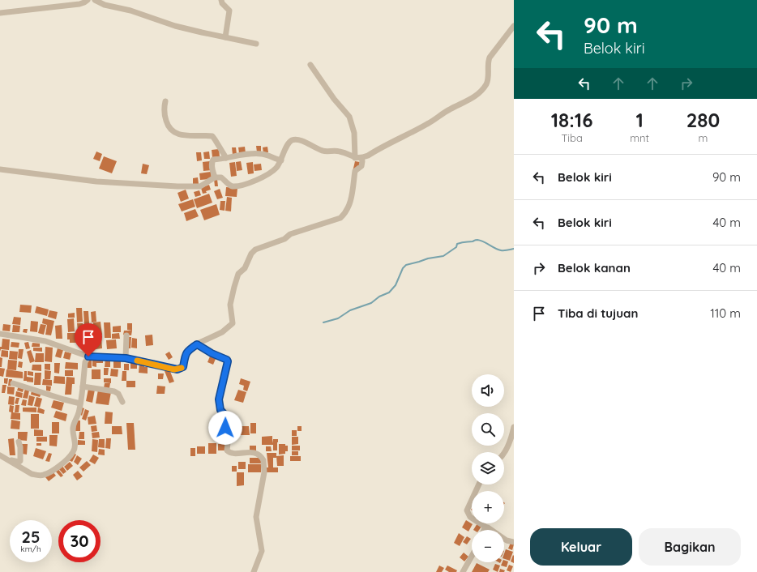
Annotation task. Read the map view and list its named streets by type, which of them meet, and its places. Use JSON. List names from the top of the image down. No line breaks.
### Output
{"page":{"turn":["90 m","Belok kiri"],"eta":["18:16","Tiba","1","mnt","280","m"],"list":[{"name":"Belok kiri","value":"90 m"},{"name":"Belok kiri","value":"40 m"},{"name":"Belok kanan","value":"40 m"},{"name":"Tiba di tujuan","value":"110 m"}],"map_buttons":["+","−"],"speed":"25 km/h","limit":"30","buttons":["Keluar","Bagikan"]}}
